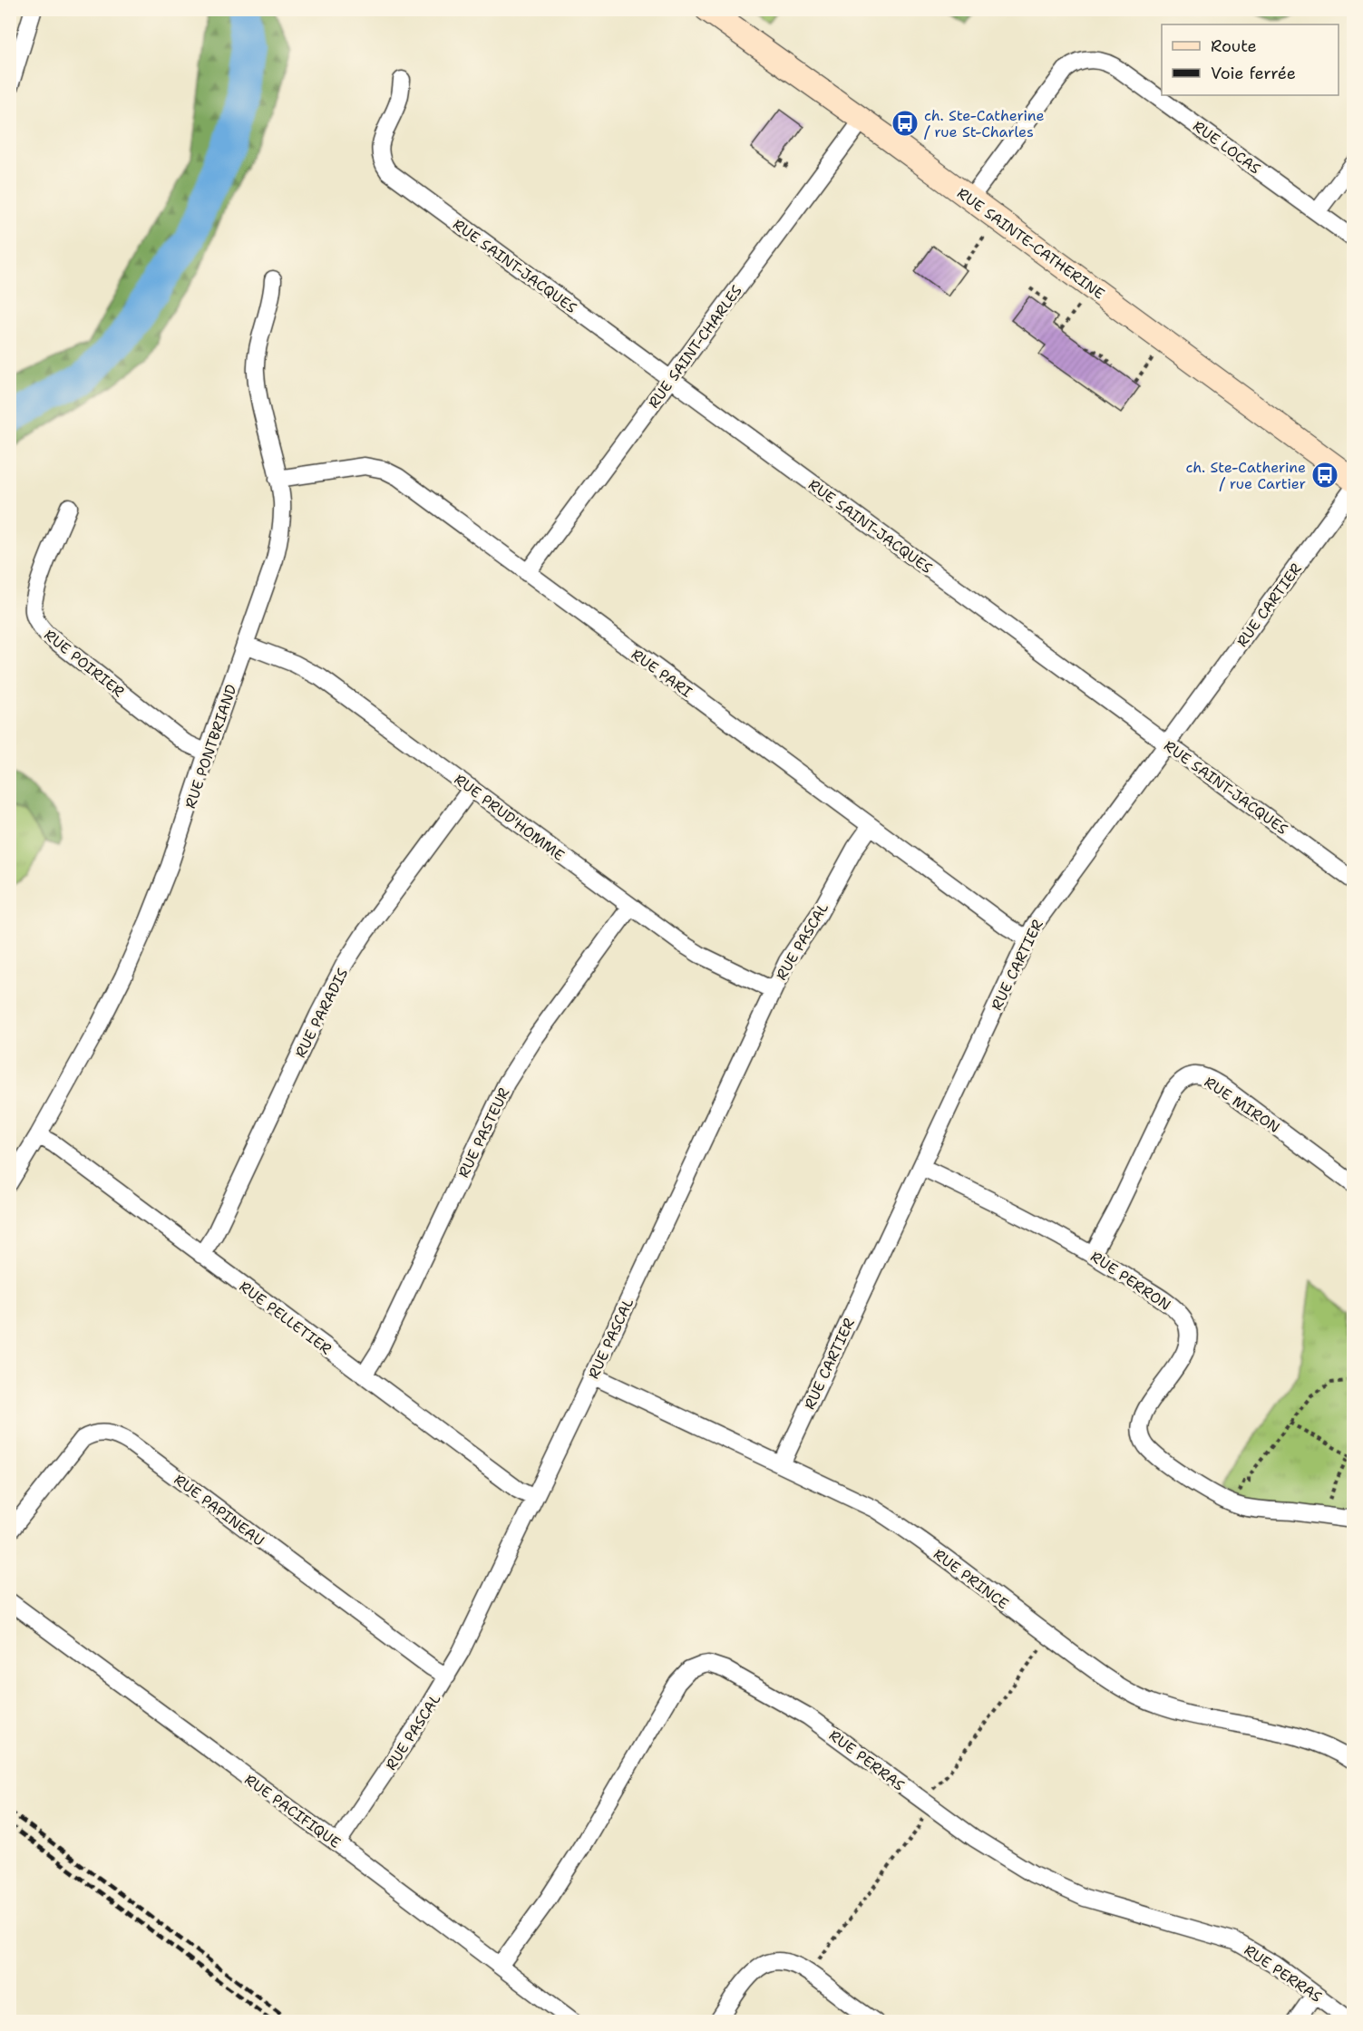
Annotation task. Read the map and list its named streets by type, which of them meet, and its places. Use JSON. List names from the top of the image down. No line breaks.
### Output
{"streets":{"street":["RUE LOCAS","RUE SAINTE-CATHERINE","RUE SAINT-JACQUES","RUE SAINT-CHARLES","RUE CARTIER","RUE POIRIER","RUE PARI","RUE PONTBRIAND","RUE PRUD'HOMME","RUE PASCAL","RUE PARADIS","RUE MIRON","RUE PASTEUR","RUE PERRON","RUE PELLETIER","RUE PAPINEAU","RUE PRINCE","RUE PERRAS","RUE PACIFIQUE"]},"crossings":[["RUE LOCAS","RUE SAINTE-CATHERINE"],["RUE SAINTE-CATHERINE","RUE SAINT-CHARLES"],["RUE SAINT-JACQUES","RUE SAINT-CHARLES"],["RUE SAINT-JACQUES","RUE CARTIER"],["RUE SAINT-CHARLES","RUE PARI"],["RUE CARTIER","RUE PARI"],["RUE CARTIER","RUE PERRON"],["RUE CARTIER","RUE PRINCE"],["RUE POIRIER","RUE PONTBRIAND"],["RUE PARI","RUE PONTBRIAND"],["RUE PARI","RUE PASCAL"],["RUE PONTBRIAND","RUE PRUD'HOMME"],["RUE PONTBRIAND","RUE PELLETIER"],["RUE PRUD'HOMME","RUE PASCAL"],["RUE PRUD'HOMME","RUE PARADIS"],["RUE PRUD'HOMME","RUE PASTEUR"],["RUE PASCAL","RUE PELLETIER"],["RUE PASCAL","RUE PAPINEAU"],["RUE PASCAL","RUE PRINCE"],["RUE PASCAL","RUE PACIFIQUE"],["RUE PARADIS","RUE PELLETIER"],["RUE MIRON","RUE PERRON"],["RUE PASTEUR","RUE PELLETIER"],["RUE PERRAS","RUE PACIFIQUE"]],"places":{"bus stop":["ch. Ste-Catherine / rue St-Charles","ch. Ste-Catherine / rue Cartier"]},"legend":["Route","Voie ferrée"]}
